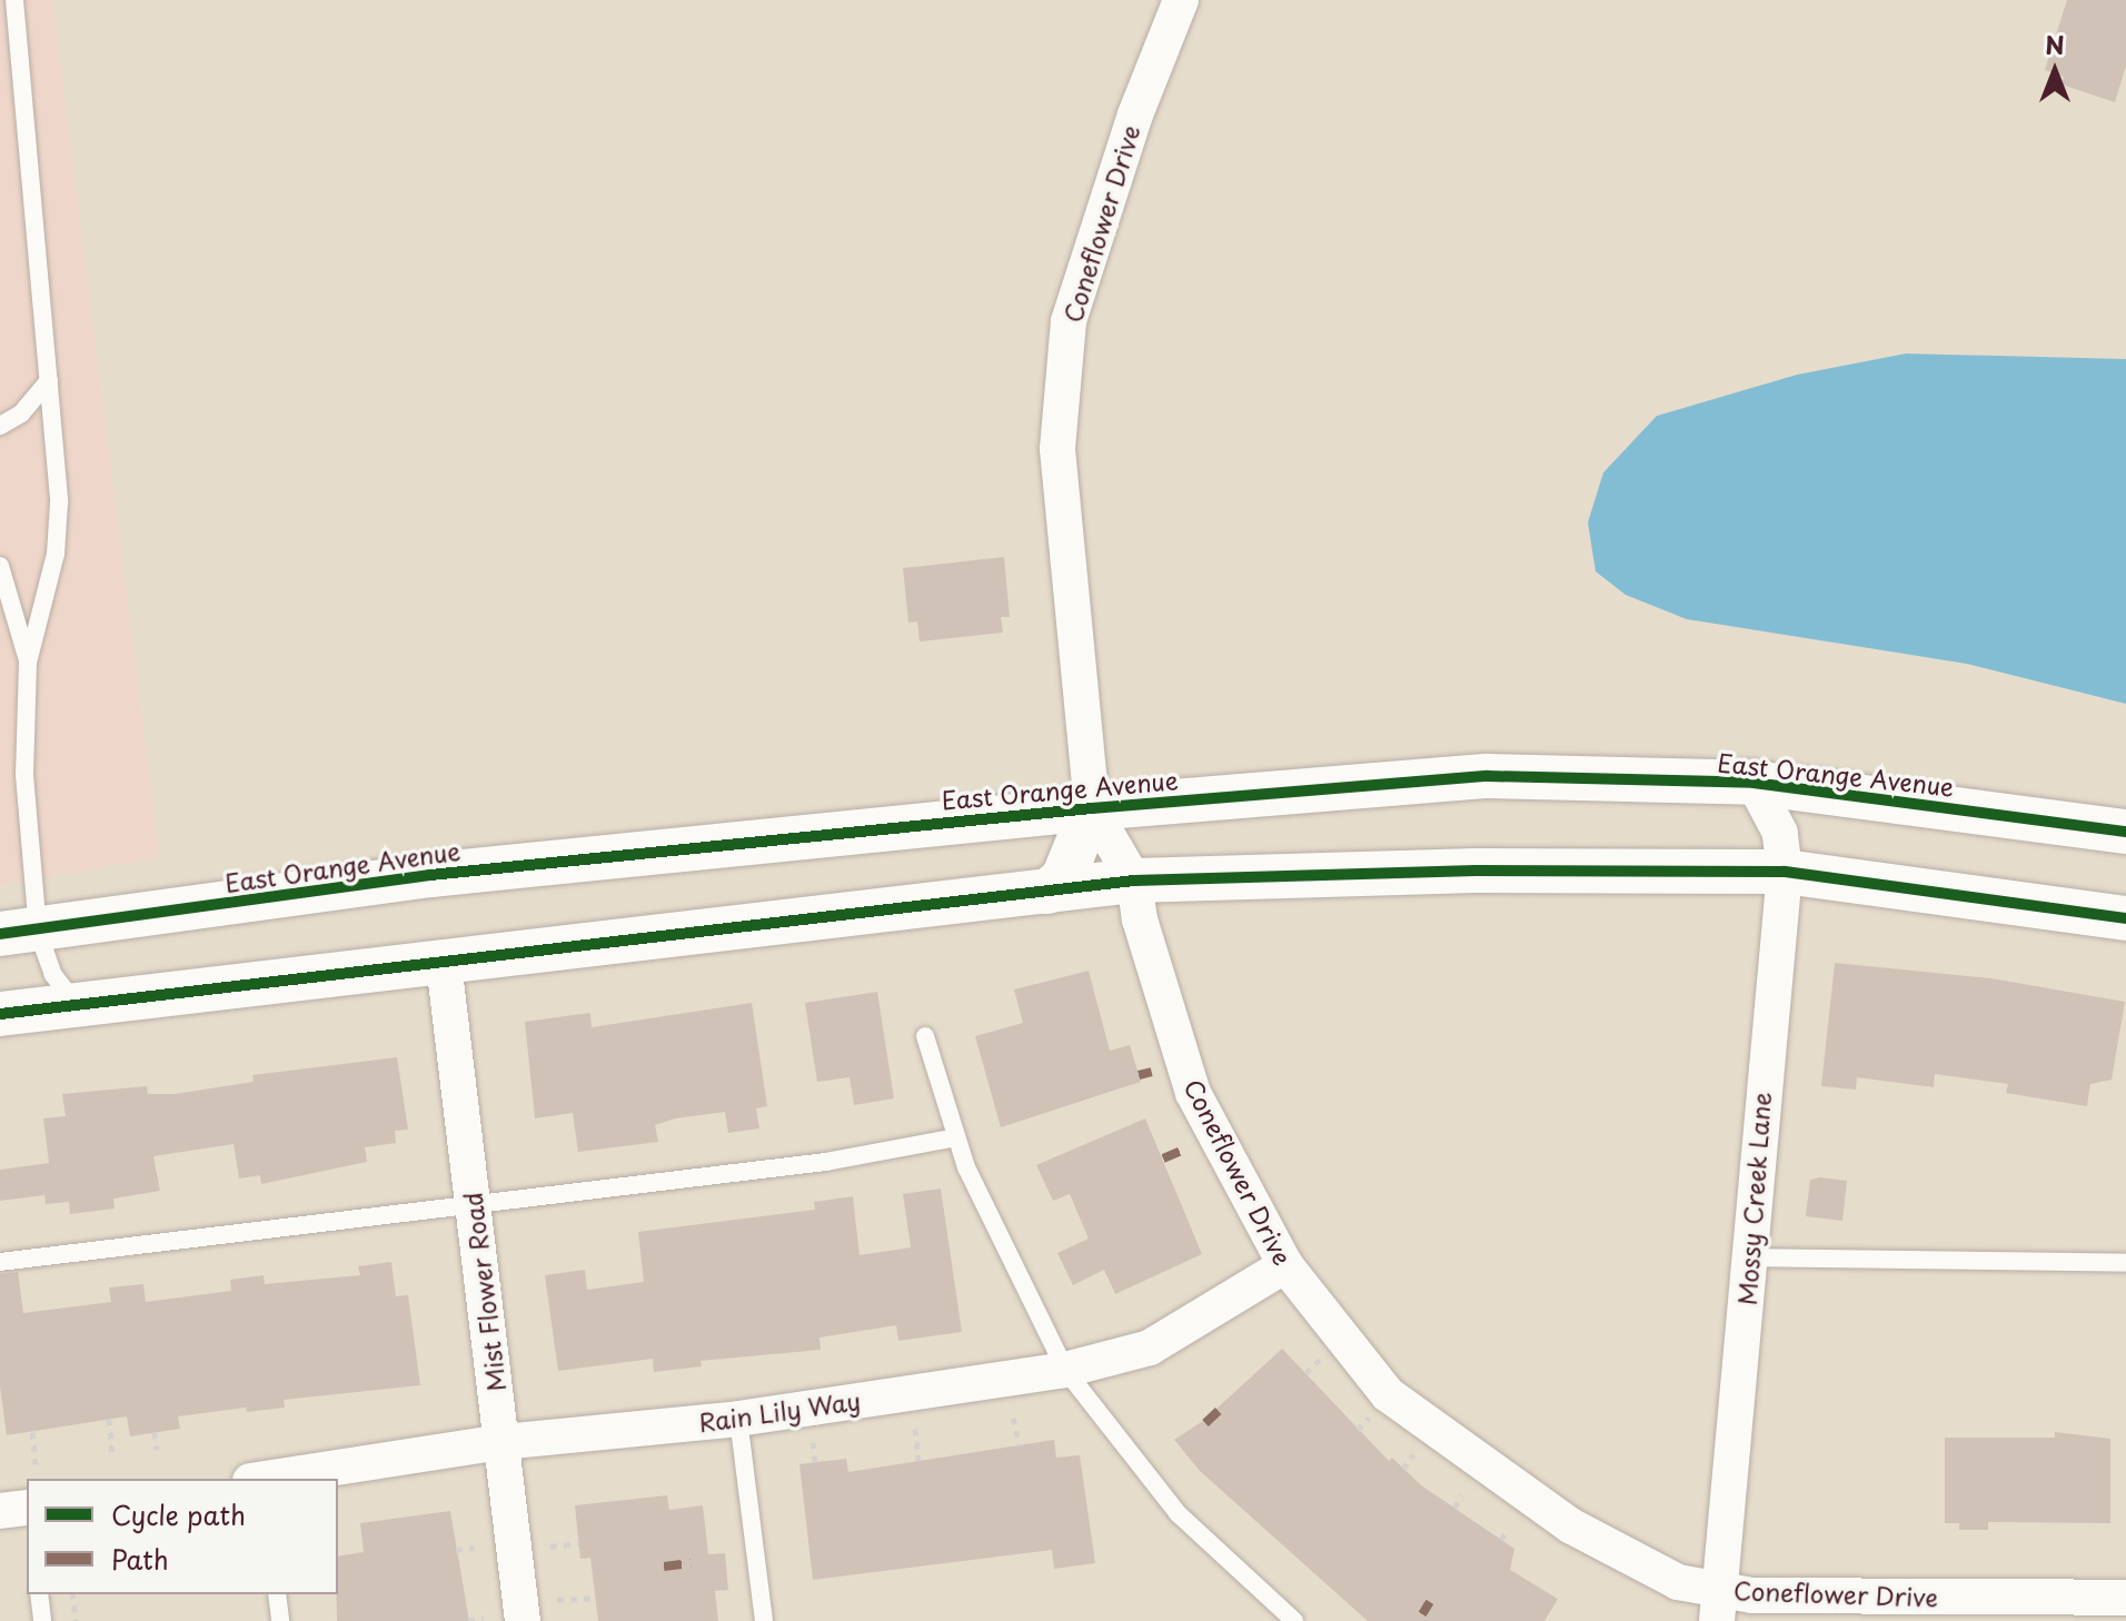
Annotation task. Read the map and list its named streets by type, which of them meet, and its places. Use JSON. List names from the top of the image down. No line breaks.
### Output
{"streets":{"street":["Coneflower Drive","East Orange Avenue","Mossy Creek Lane","Mist Flower Road","Rain Lily Way"]},"crossings":[["Coneflower Drive","East Orange Avenue"],["Coneflower Drive","Mossy Creek Lane"],["Coneflower Drive","Rain Lily Way"],["East Orange Avenue","Mossy Creek Lane"],["Mist Flower Road","Rain Lily Way"]],"legend":["Cycle path","Path"],"north":"top"}
